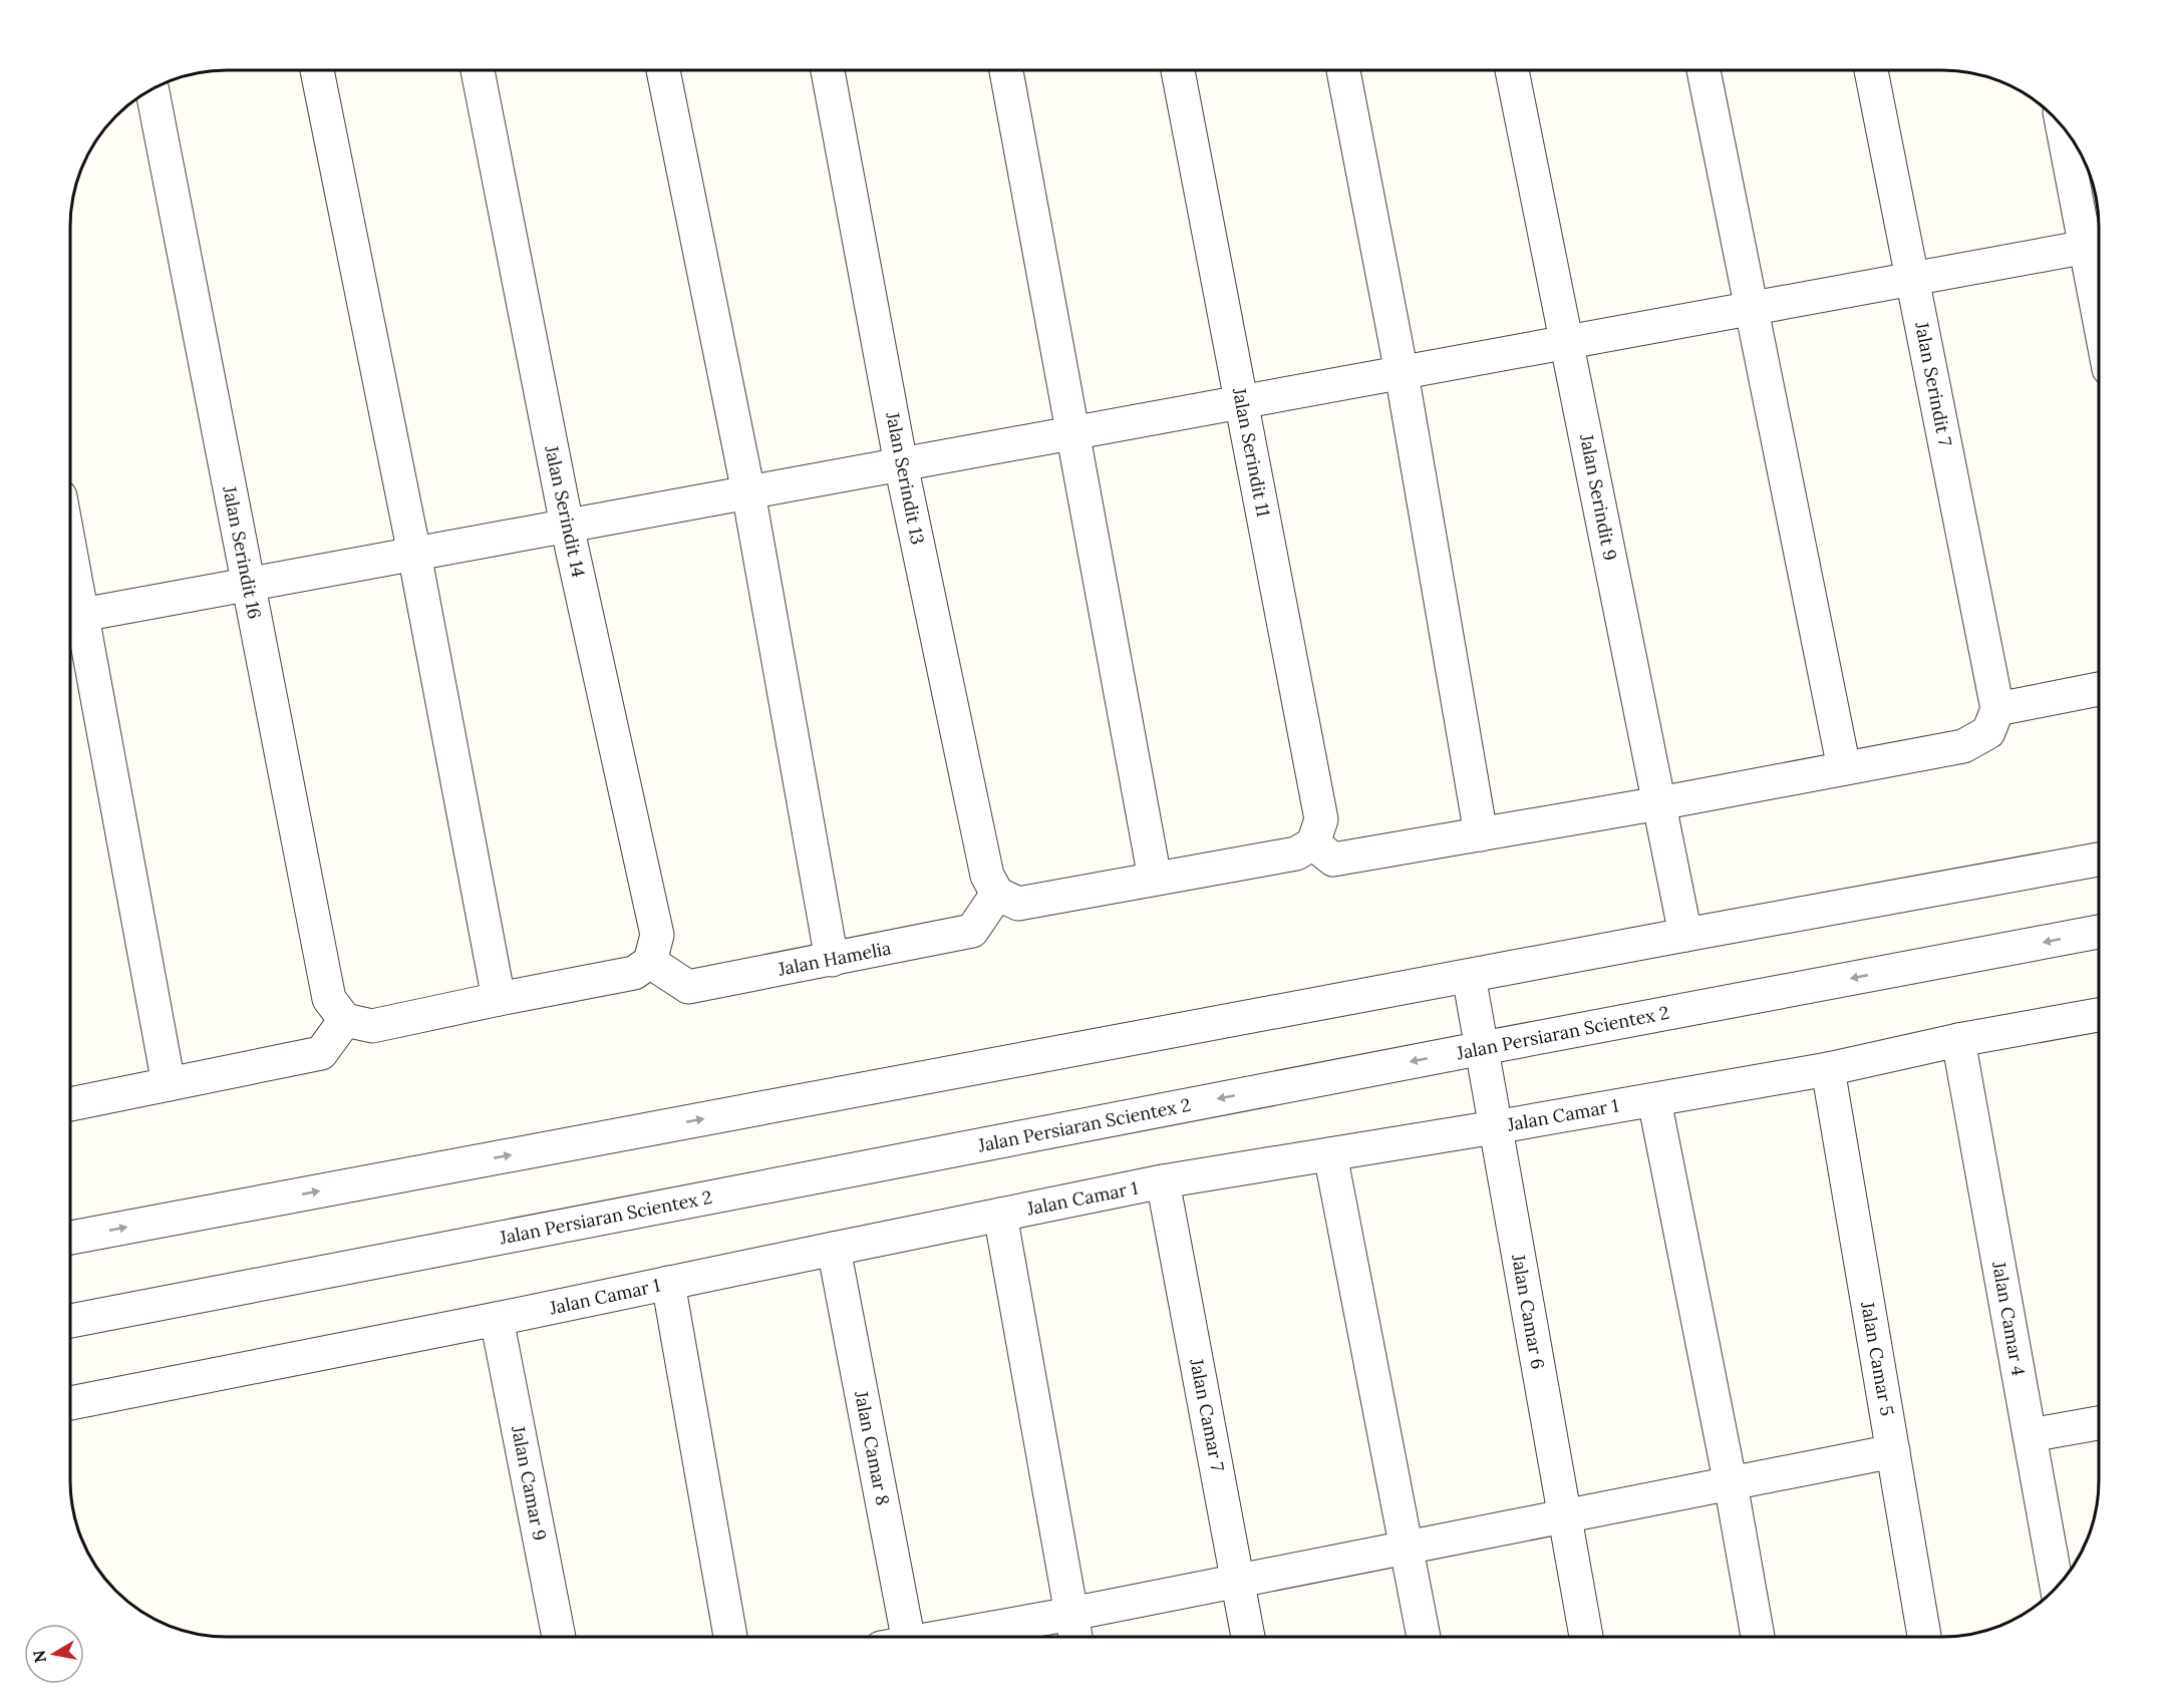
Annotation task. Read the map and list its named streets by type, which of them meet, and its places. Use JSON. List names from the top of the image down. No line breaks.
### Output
{"streets":{"street":["Jalan Serindit 7","Jalan Serindit 11","Jalan Serindit 13","Jalan Serindit 9","Jalan Serindit 14","Jalan Serindit 16","Jalan Hamelia","Jalan Persiaran Scientex 2","Jalan Camar 1","Jalan Camar 6","Jalan Camar 4","Jalan Camar 5","Jalan Camar 7","Jalan Camar 8","Jalan Camar 9"]},"crossings":[["Jalan Serindit 13","Jalan Hamelia"],["Jalan Serindit 14","Jalan Hamelia"],["Jalan Persiaran Scientex 2","Jalan Camar 6"],["Jalan Camar 1","Jalan Camar 6"],["Jalan Camar 1","Jalan Camar 4"],["Jalan Camar 1","Jalan Camar 5"],["Jalan Camar 1","Jalan Camar 7"],["Jalan Camar 1","Jalan Camar 8"],["Jalan Camar 1","Jalan Camar 9"]],"north":"left"}
